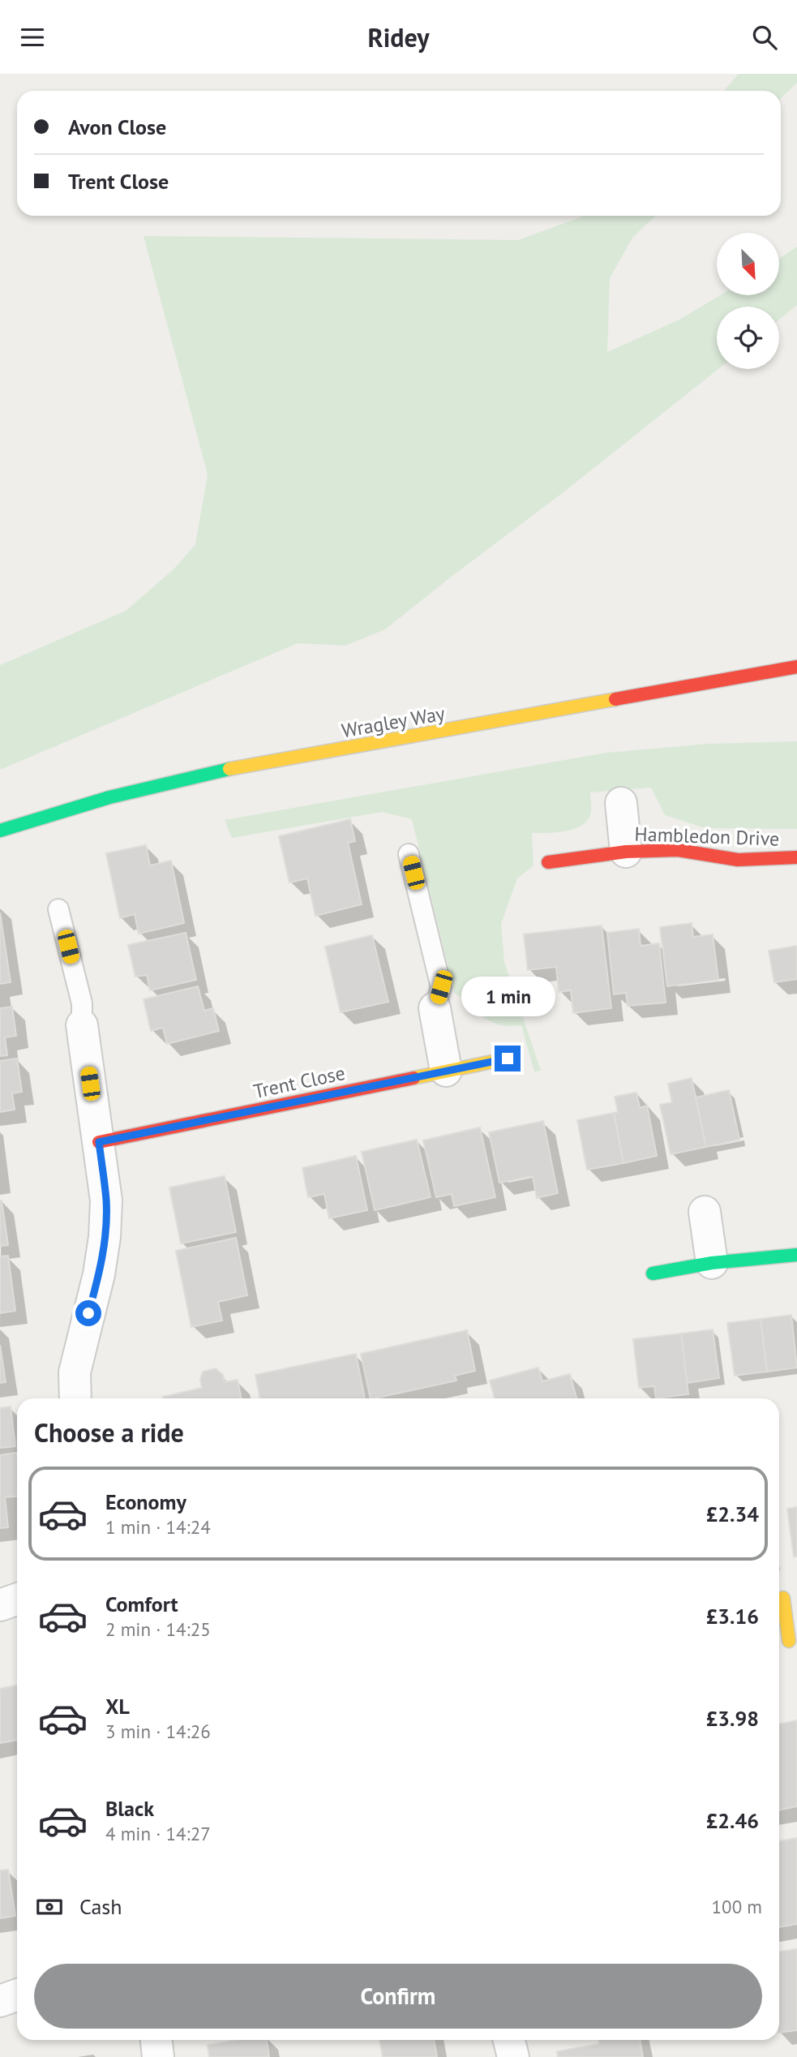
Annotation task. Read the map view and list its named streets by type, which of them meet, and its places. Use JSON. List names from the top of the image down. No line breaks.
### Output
{"streets":{"street":["Wragley Way","Hambledon Drive","Trent Close"]},"north":"bottom right","page":{"header":"Ridey","banner":["Avon Close","Trent Close"],"bubble":"1 min","heading":"Choose a ride","list":[{"name":"Economy","note":"1 min · 14:24","value":"£2.34"},{"name":"Comfort","note":"2 min · 14:25","value":"£3.16"},{"name":"XL","note":"3 min · 14:26","value":"£3.98"},{"name":"Black","note":"4 min · 14:27","value":"£2.46"}],"pay":["Cash","100 m"],"buttons":"Confirm"}}
